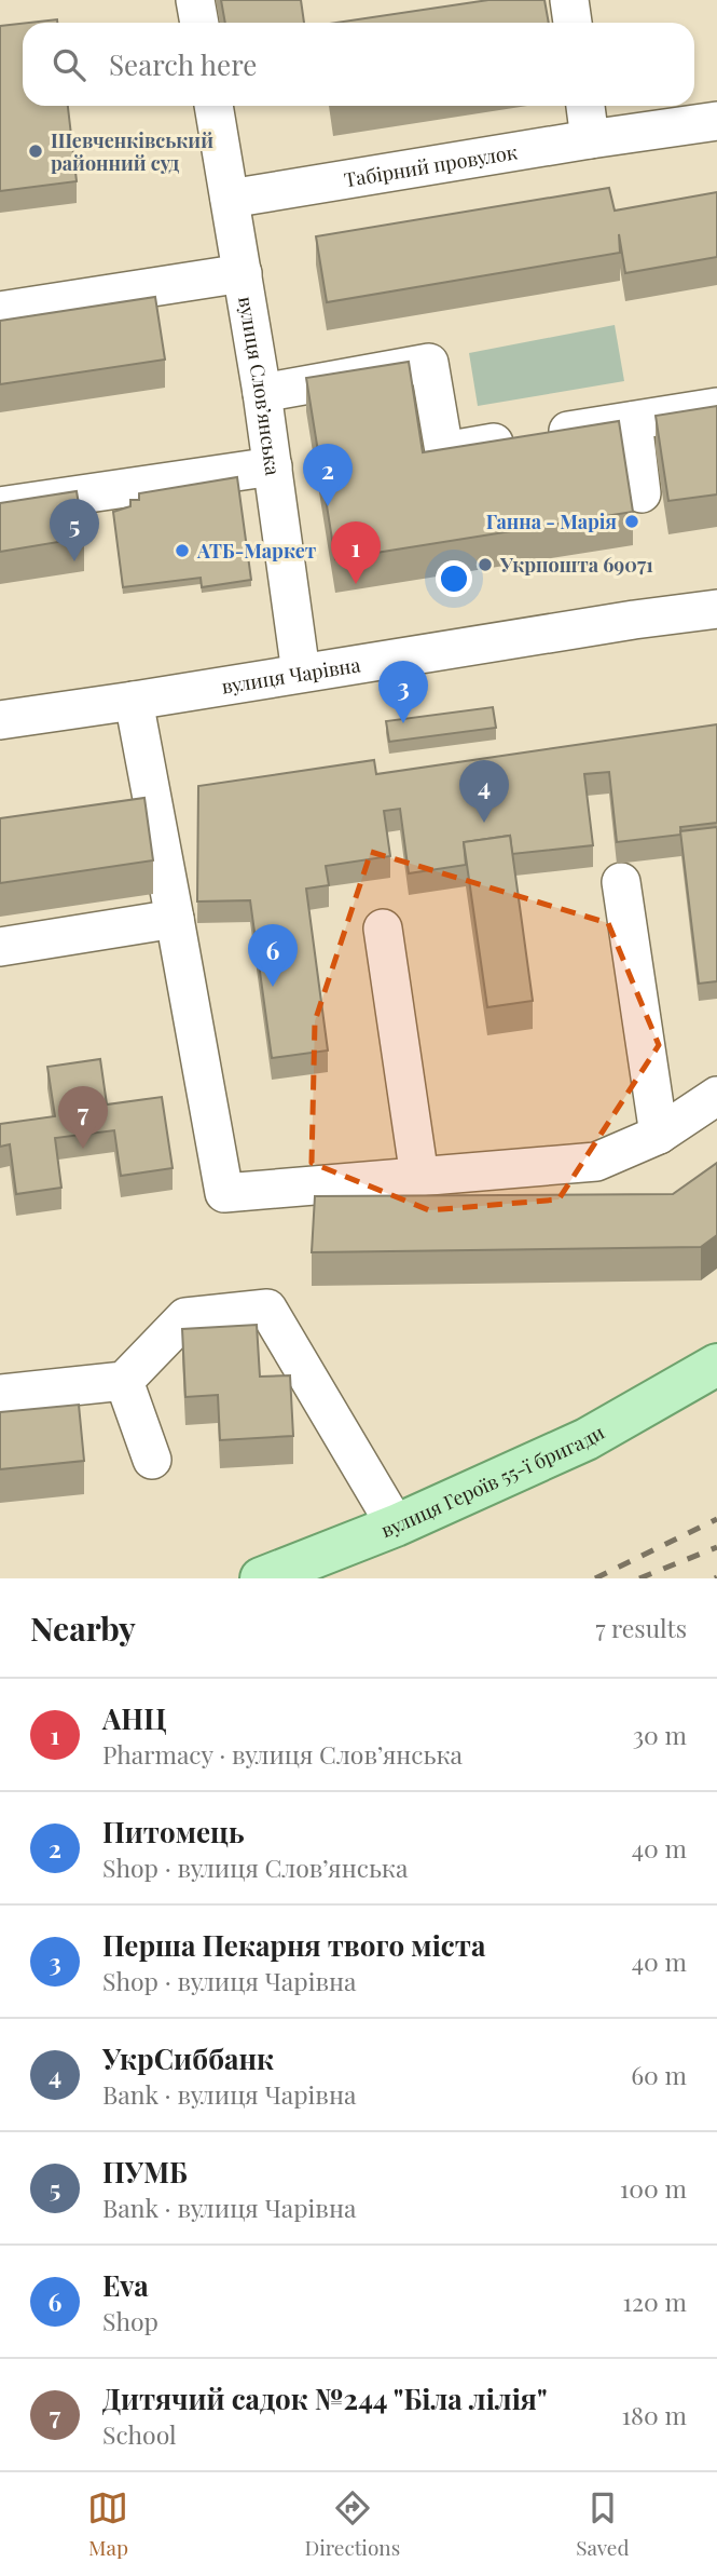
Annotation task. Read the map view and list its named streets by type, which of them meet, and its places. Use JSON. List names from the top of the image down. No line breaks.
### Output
{"streets":{"main road":["вулиця Героїв 55-ї бригади"],"street":["Табірний провулок","вулиця Слов’янська","вулиця Чарівна"]},"crossings":[["Табірний провулок","вулиця Слов’янська"],["вулиця Слов’янська","вулиця Чарівна"]],"places":["Шевченківський районний суд","Ганна - Марія","АТБ-Маркет","Укрпошта 69071"],"page":{"search":"Search here","pins":["2","5","1","3","4","6","7"],"heading":["Nearby","7 results"],"list":[{"mark":"1","name":"АНЦ","note":"Pharmacy · вулиця Слов’янська","value":"30 m"},{"mark":"2","name":"Питомець","note":"Shop · вулиця Слов’янська","value":"40 m"},{"mark":"3","name":"Перша Пекарня твого міста","note":"Shop · вулиця Чарівна","value":"40 m"},{"mark":"4","name":"УкрСиббанк","note":"Bank · вулиця Чарівна","value":"60 m"},{"mark":"5","name":"ПУМБ","note":"Bank · вулиця Чарівна","value":"100 m"},{"mark":"6","name":"Eva","note":"Shop","value":"120 m"},{"mark":"7","name":"Дитячий садок №244 \"Біла лілія\"","note":"School","value":"180 m"}],"nav":["Map","Directions","Saved"]}}
